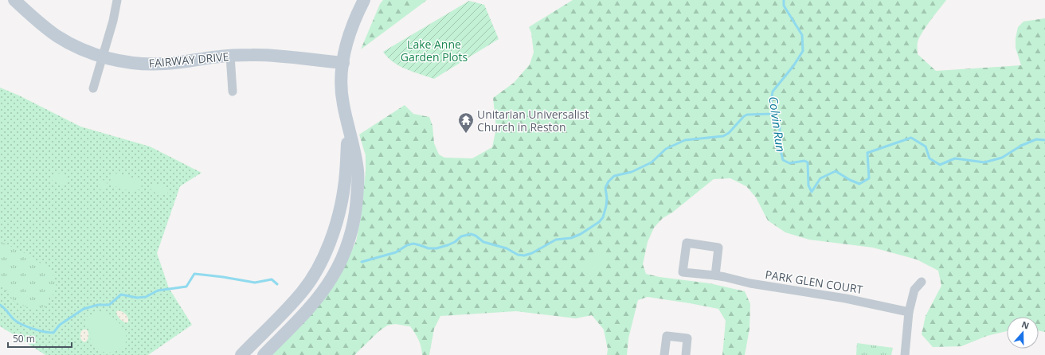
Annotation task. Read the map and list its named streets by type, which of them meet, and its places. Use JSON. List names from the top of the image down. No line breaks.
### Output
{"streets":{"main road":["FAIRWAY DRIVE"],"street":["PARK GLEN COURT"]},"water":["Colvin Run"],"parks":["Lake Anne Garden Plots"],"places":{"temple":["Unitarian Universalist Church in Reston"]},"scale_bar":"50 m","north":"top"}
